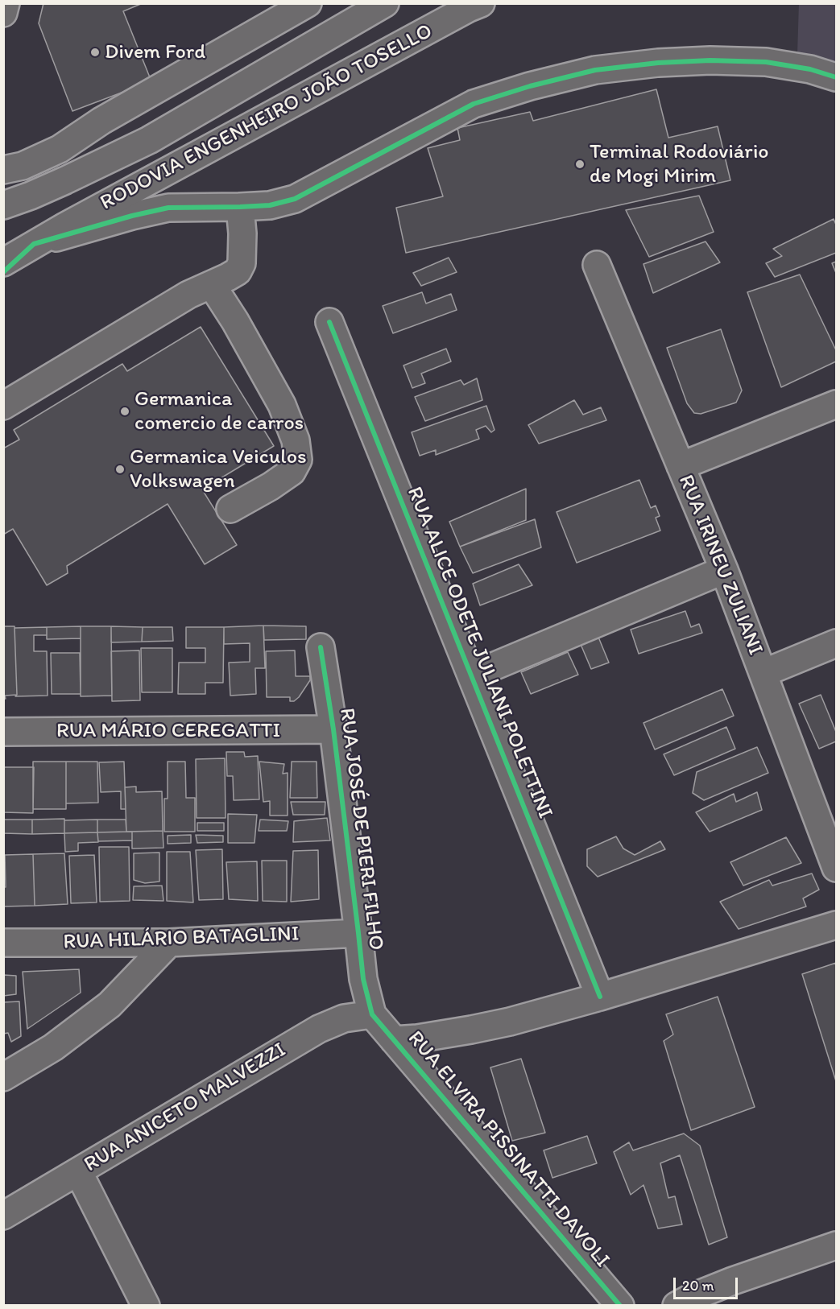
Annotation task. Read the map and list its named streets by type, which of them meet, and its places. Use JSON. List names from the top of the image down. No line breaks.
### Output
{"streets":{"street":["RODOVIA ENGENHEIRO JOÃO TOSELLO","RUA IRINEU ZULIANI","RUA ALICE ODETE JULIANI POLETTINI","RUA MÁRIO CEREGATTI","RUA JOSÉ DE PIERI FILHO","RUA HILÁRIO BATAGLINI","RUA ANICETO MALVEZZI","RUA ELVIRA PISSINATTI DAVOLI"]},"crossings":[["RUA MÁRIO CEREGATTI","RUA JOSÉ DE PIERI FILHO"],["RUA JOSÉ DE PIERI FILHO","RUA HILÁRIO BATAGLINI"],["RUA JOSÉ DE PIERI FILHO","RUA ANICETO MALVEZZI"],["RUA JOSÉ DE PIERI FILHO","RUA ELVIRA PISSINATTI DAVOLI"],["RUA ANICETO MALVEZZI","RUA ELVIRA PISSINATTI DAVOLI"]],"places":["Divem Ford","Terminal Rodoviário de Mogi Mirim","Germanica comercio de carros","Germanica Veiculos Volkswagen"],"scale_bar":"20 m"}
